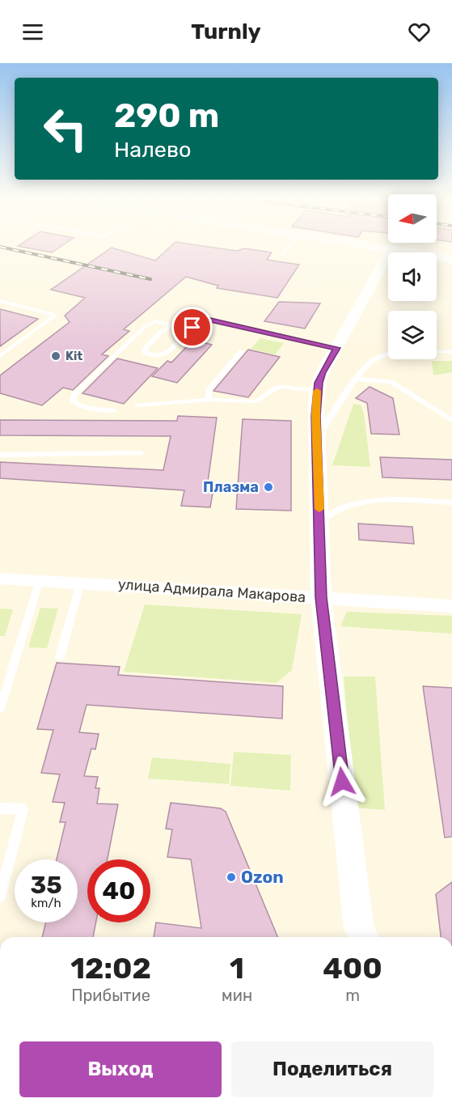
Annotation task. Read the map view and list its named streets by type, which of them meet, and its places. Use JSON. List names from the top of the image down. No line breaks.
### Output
{"streets":{"street":["улица Адмирала Макарова"]},"places":["Kit","Плазма","Ozon"],"north":"left","page":{"header":"Turnly","turn":["290 m","Налево"],"speed":"35 km/h","limit":"40","eta":["12:02","Прибытие","1","мин","400","m"],"buttons":["Выход","Поделиться"]}}
